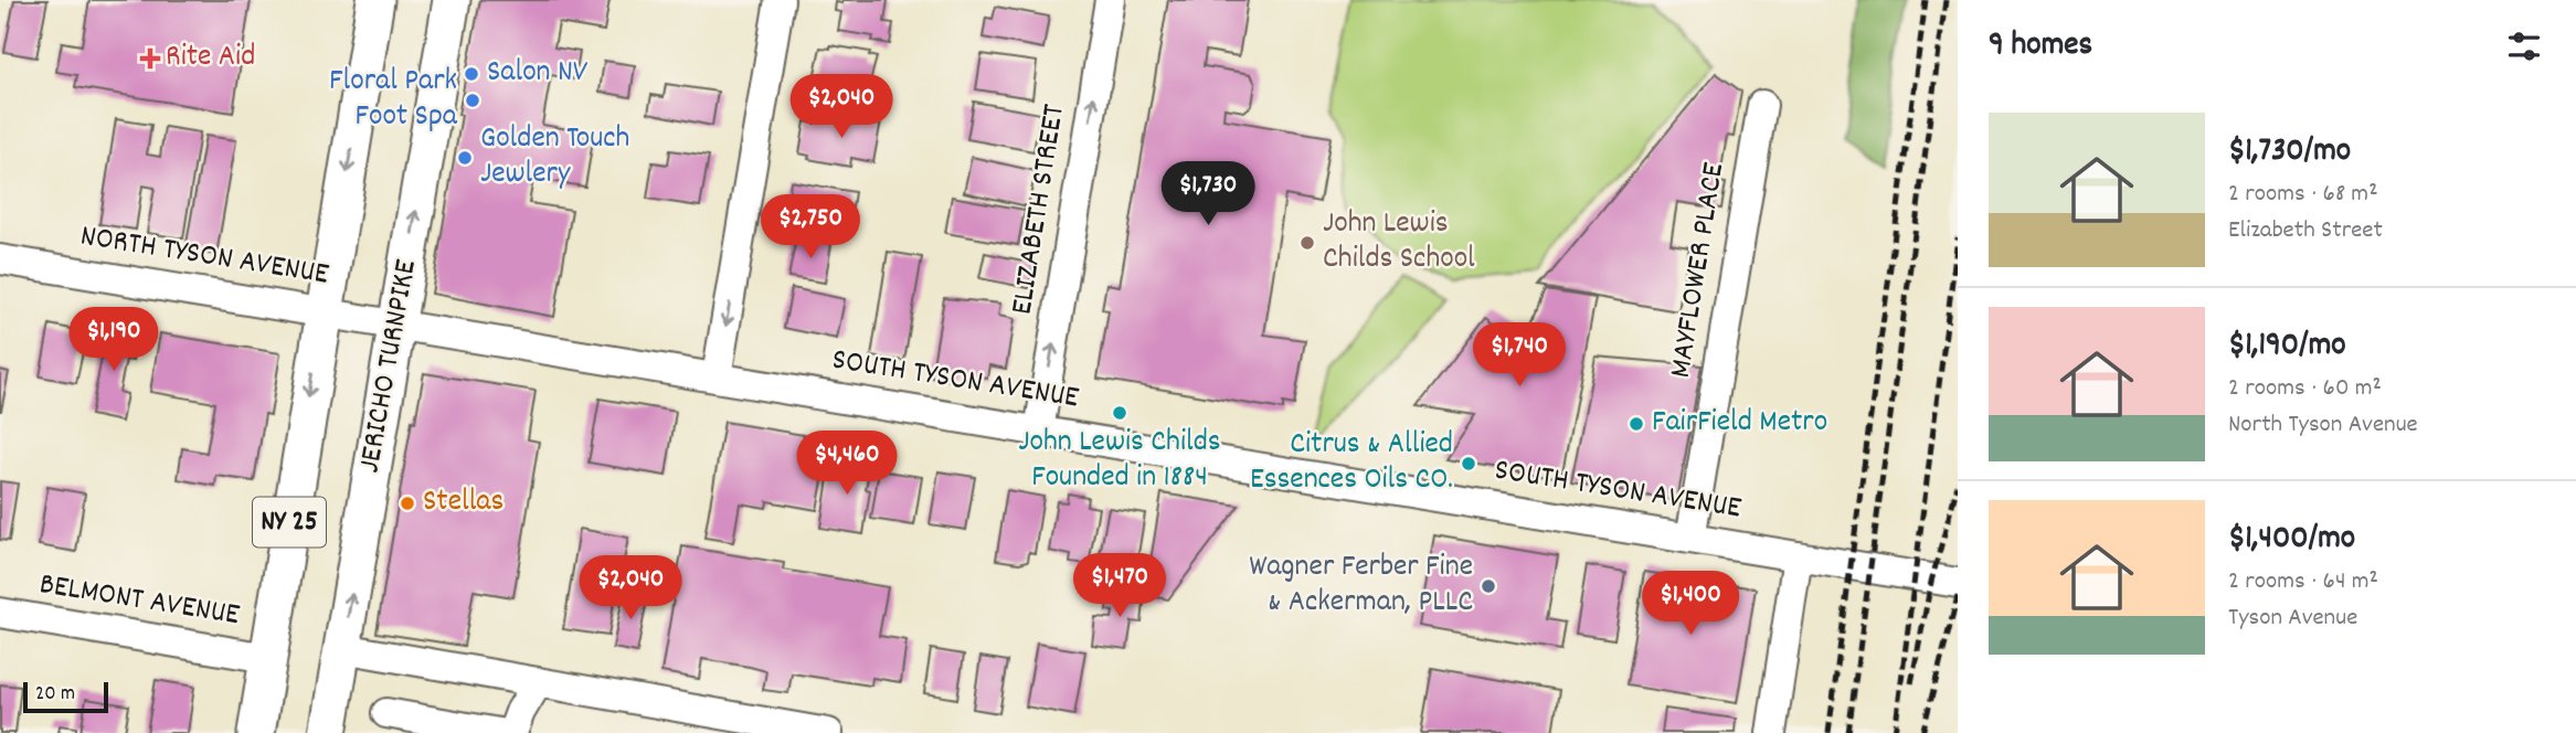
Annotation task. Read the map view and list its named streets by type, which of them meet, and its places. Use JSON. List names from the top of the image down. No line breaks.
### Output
{"streets":{"main road":["JERICHO TURNPIKE","NY 25"],"street":["ELIZABETH STREET","NORTH TYSON AVENUE","MAYFLOWER PLACE","SOUTH TYSON AVENUE","BELMONT AVENUE"]},"crossings":[["ELIZABETH STREET","SOUTH TYSON AVENUE"],["NORTH TYSON AVENUE","JERICHO TURNPIKE"],["NORTH TYSON AVENUE","SOUTH TYSON AVENUE"],["NORTH TYSON AVENUE","NY 25"],["MAYFLOWER PLACE","SOUTH TYSON AVENUE"],["JERICHO TURNPIKE","SOUTH TYSON AVENUE"],["NY 25","BELMONT AVENUE"]],"one_way":["ELIZABETH STREET"],"places":{"health":["Rite Aid"],"other":["Salon NV","Floral Park Foot Spa","Golden Touch Jewlery","John Lewis Childs School","John Lewis Childs Founded in 1884","FairField Metro","Citrus & Allied Essences Oils CO.","Stellas","Wagner Ferber Fine & Ackerman, PLLC"]},"scale_bar":"20 m","page":{"heading":"9 homes","price":["$2,040","$1,730","$2,750","$1,190","$1,740","$4,460","$1,470","$2,040","$1,400"],"list":[{"name":"$1,730/mo","note":"2 rooms · 68 m² · Elizabeth Street"},{"name":"$1,190/mo","note":"2 rooms · 60 m² · North Tyson Avenue"},{"name":"$1,400/mo","note":"2 rooms · 64 m² · Tyson Avenue"}],"scale":"20 m"}}
